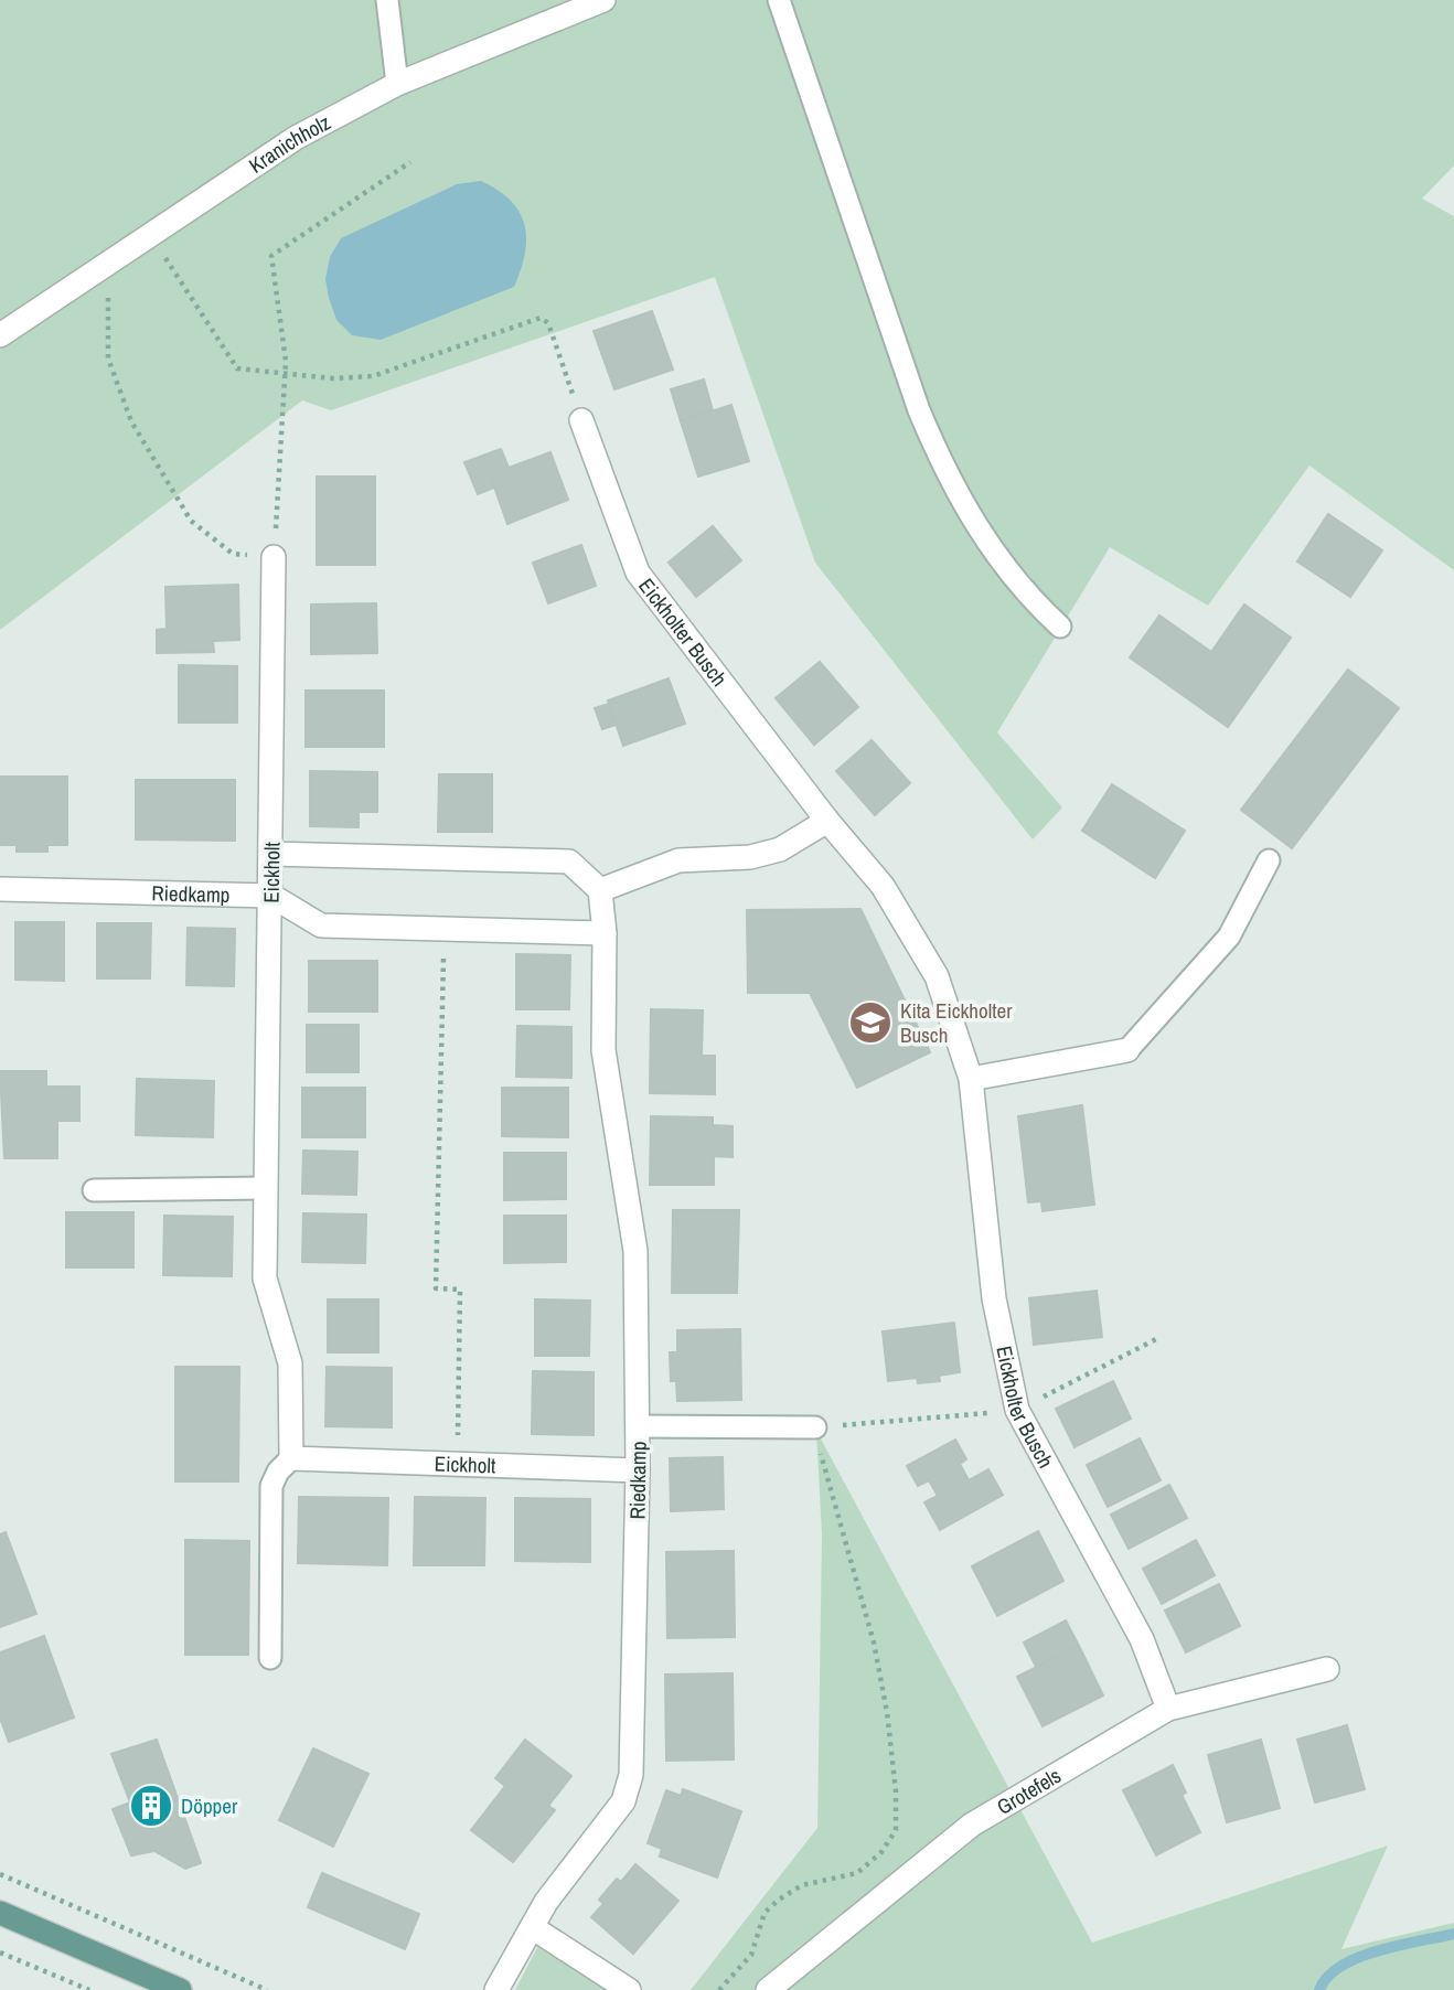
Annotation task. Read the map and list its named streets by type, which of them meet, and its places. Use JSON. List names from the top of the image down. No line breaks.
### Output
{"streets":{"street":["Kranichholz","Eickholter Busch","Eickholt","Riedkamp","Grotefels"]},"crossings":[["Eickholter Busch","Grotefels"],["Eickholt","Riedkamp"]],"places":{"school or university":["Kita Eickholter Busch"],"building":["Döpper"]}}
